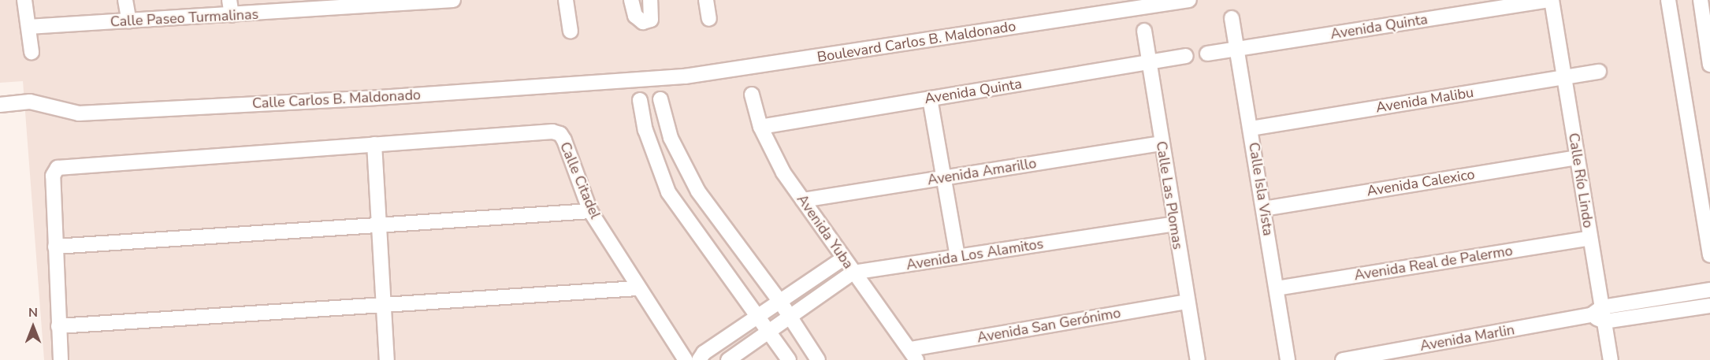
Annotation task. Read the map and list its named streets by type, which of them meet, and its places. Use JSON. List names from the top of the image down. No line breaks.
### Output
{"streets":{"street":["Calle Paseo Turmalinas","Avenida Quinta","Boulevard Carlos B. Maldonado","Calle Carlos B. Maldonado","Avenida Malibu","Avenida Amarillo","Calle Citadel","Calle Río Lindo","Avenida Calexico","Calle Isla Vista","Calle Las Plomas","Avenida Yuba","Avenida Los Alamitos","Avenida Real de Palermo","Avenida San Gerónimo","Avenida Marlin"]},"crossings":[["Avenida Quinta","Calle Río Lindo"],["Avenida Quinta","Calle Isla Vista"],["Avenida Quinta","Calle Las Plomas"],["Avenida Quinta","Avenida Yuba"],["Boulevard Carlos B. Maldonado","Calle Carlos B. Maldonado"],["Avenida Malibu","Calle Río Lindo"],["Avenida Malibu","Calle Isla Vista"],["Avenida Amarillo","Calle Las Plomas"],["Avenida Amarillo","Avenida Yuba"],["Calle Río Lindo","Avenida Calexico"],["Calle Río Lindo","Avenida Real de Palermo"],["Calle Río Lindo","Avenida Marlin"],["Avenida Calexico","Calle Isla Vista"],["Calle Isla Vista","Avenida Real de Palermo"],["Calle Las Plomas","Avenida Los Alamitos"],["Calle Las Plomas","Avenida San Gerónimo"],["Avenida Yuba","Avenida Los Alamitos"],["Avenida Yuba","Avenida San Gerónimo"]],"north":"top"}
